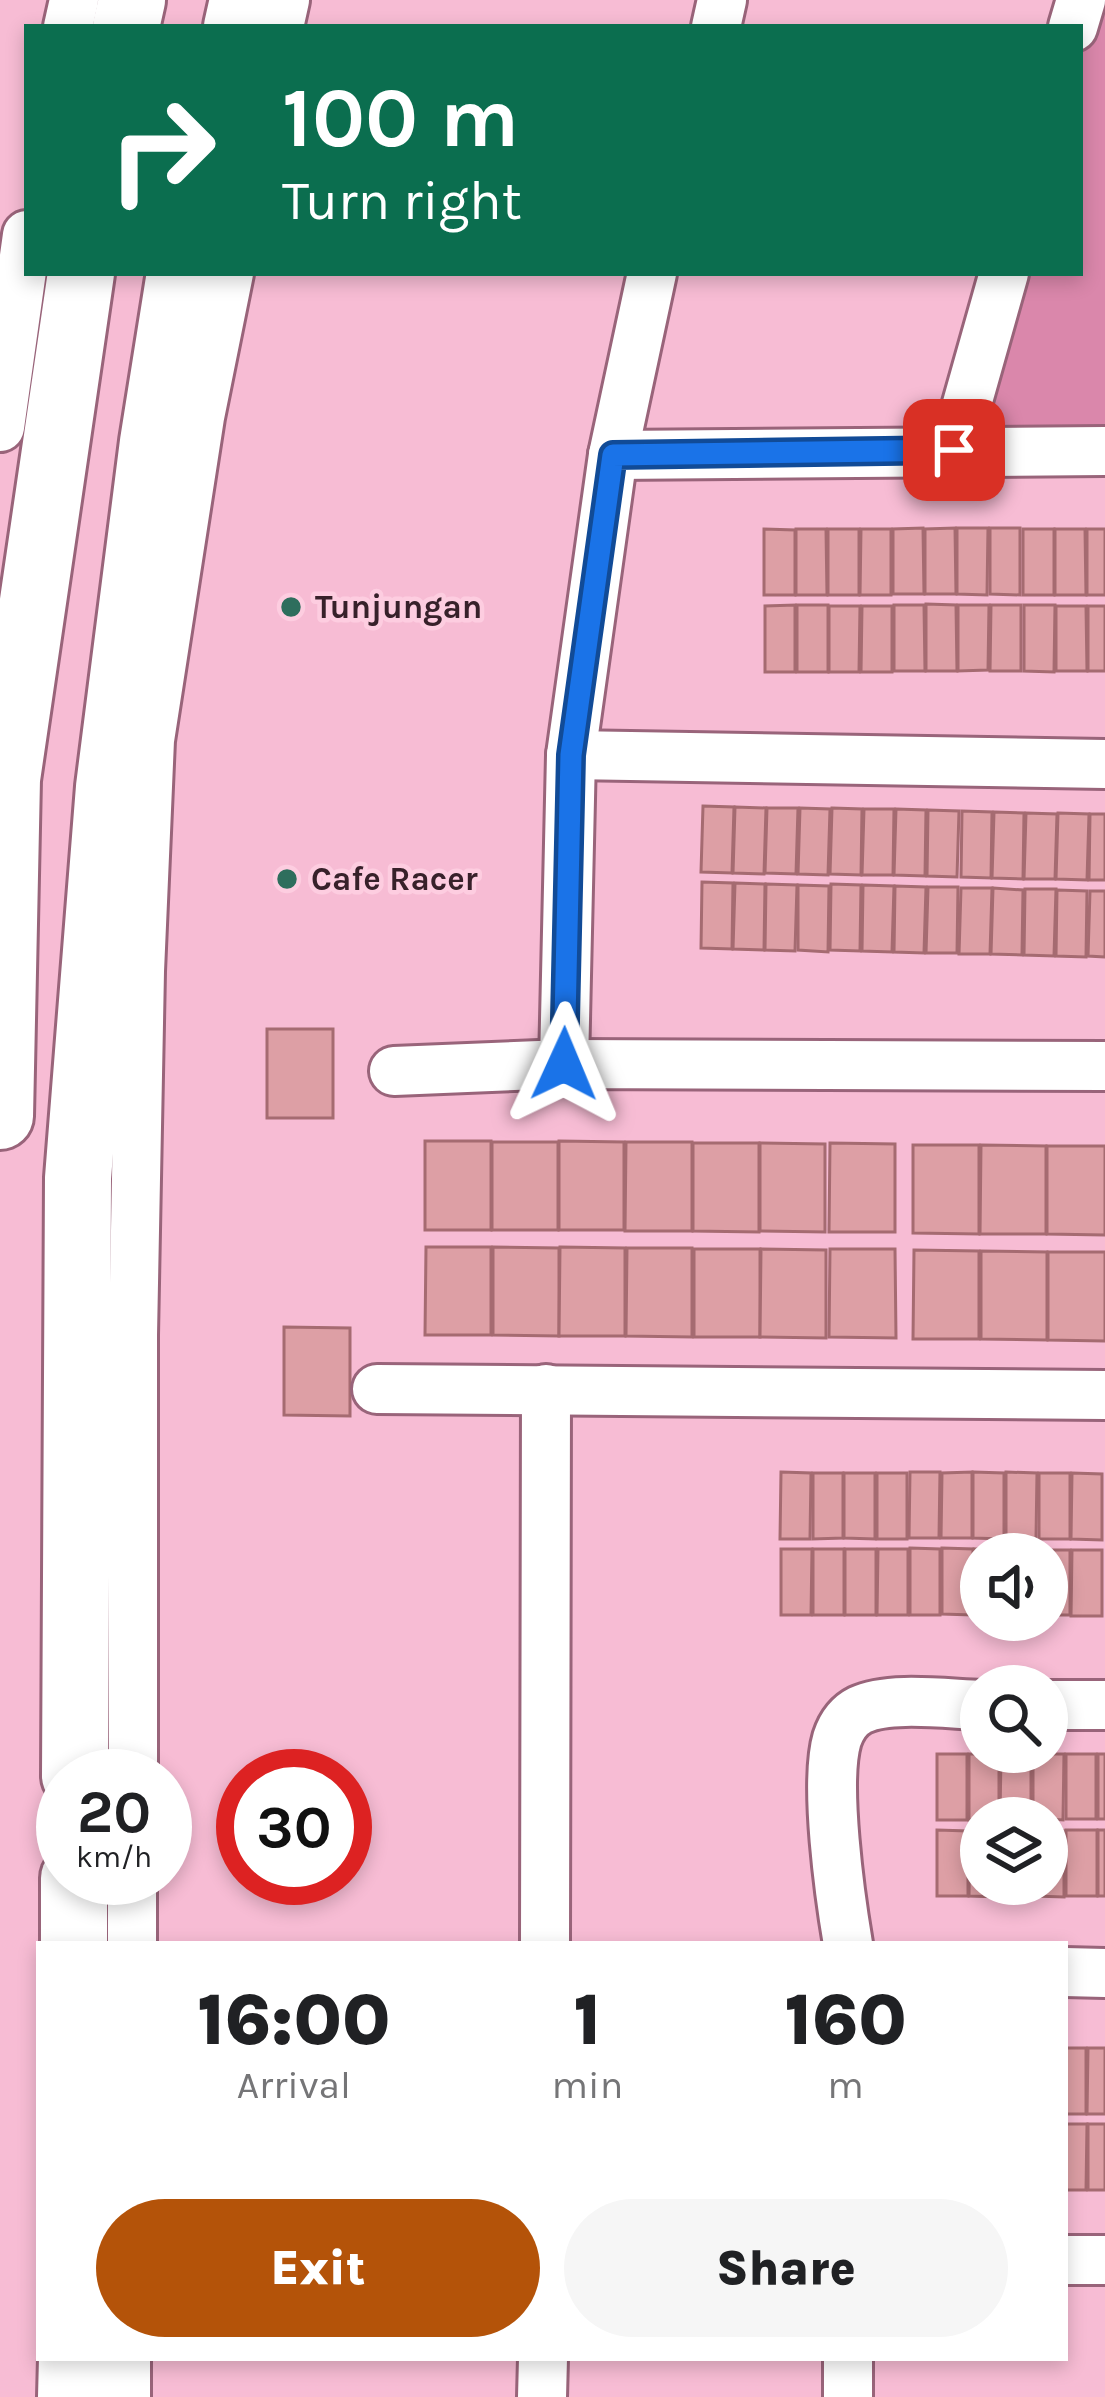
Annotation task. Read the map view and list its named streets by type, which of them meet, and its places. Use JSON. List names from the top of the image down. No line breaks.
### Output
{"places":["Tunjungan","Cafe Racer"],"page":{"turn":["100 m","Turn right"],"speed":"20 km/h","limit":"30","eta":["16:00","Arrival","1","min","160","m"],"buttons":["Exit","Share"]}}
